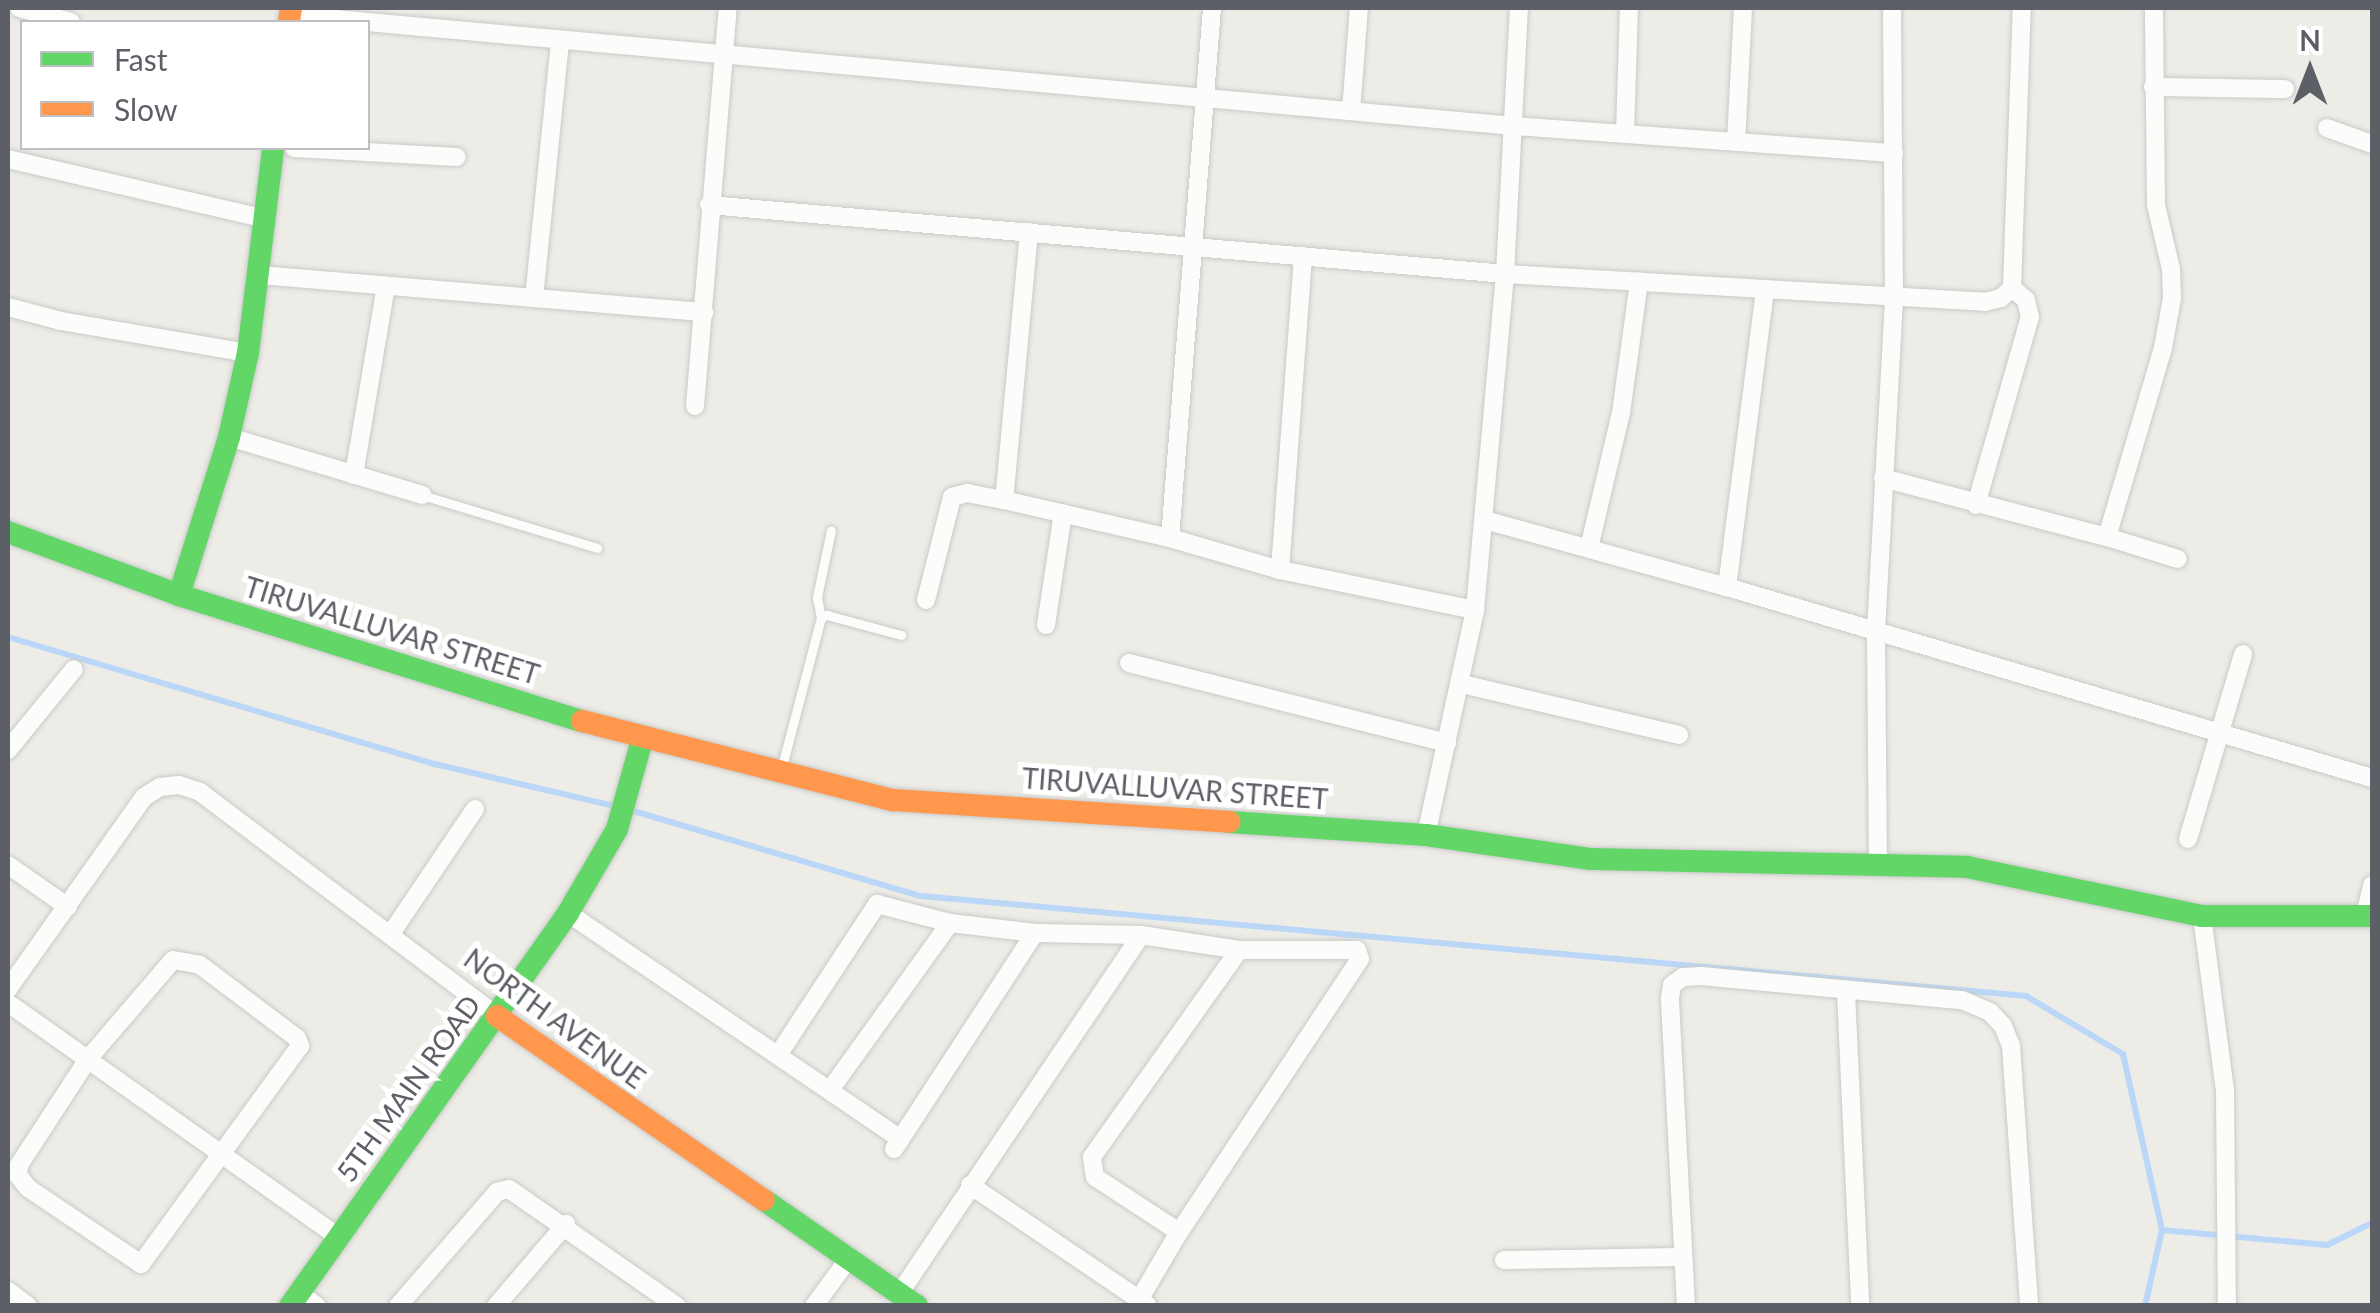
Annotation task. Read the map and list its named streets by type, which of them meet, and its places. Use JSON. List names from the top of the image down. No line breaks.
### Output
{"streets":{"street":["TIRUVALLUVAR STREET","NORTH AVENUE","5TH MAIN ROAD"]},"crossings":[["TIRUVALLUVAR STREET","5TH MAIN ROAD"],["NORTH AVENUE","5TH MAIN ROAD"]],"legend":["Fast","Slow"],"north":"top"}
